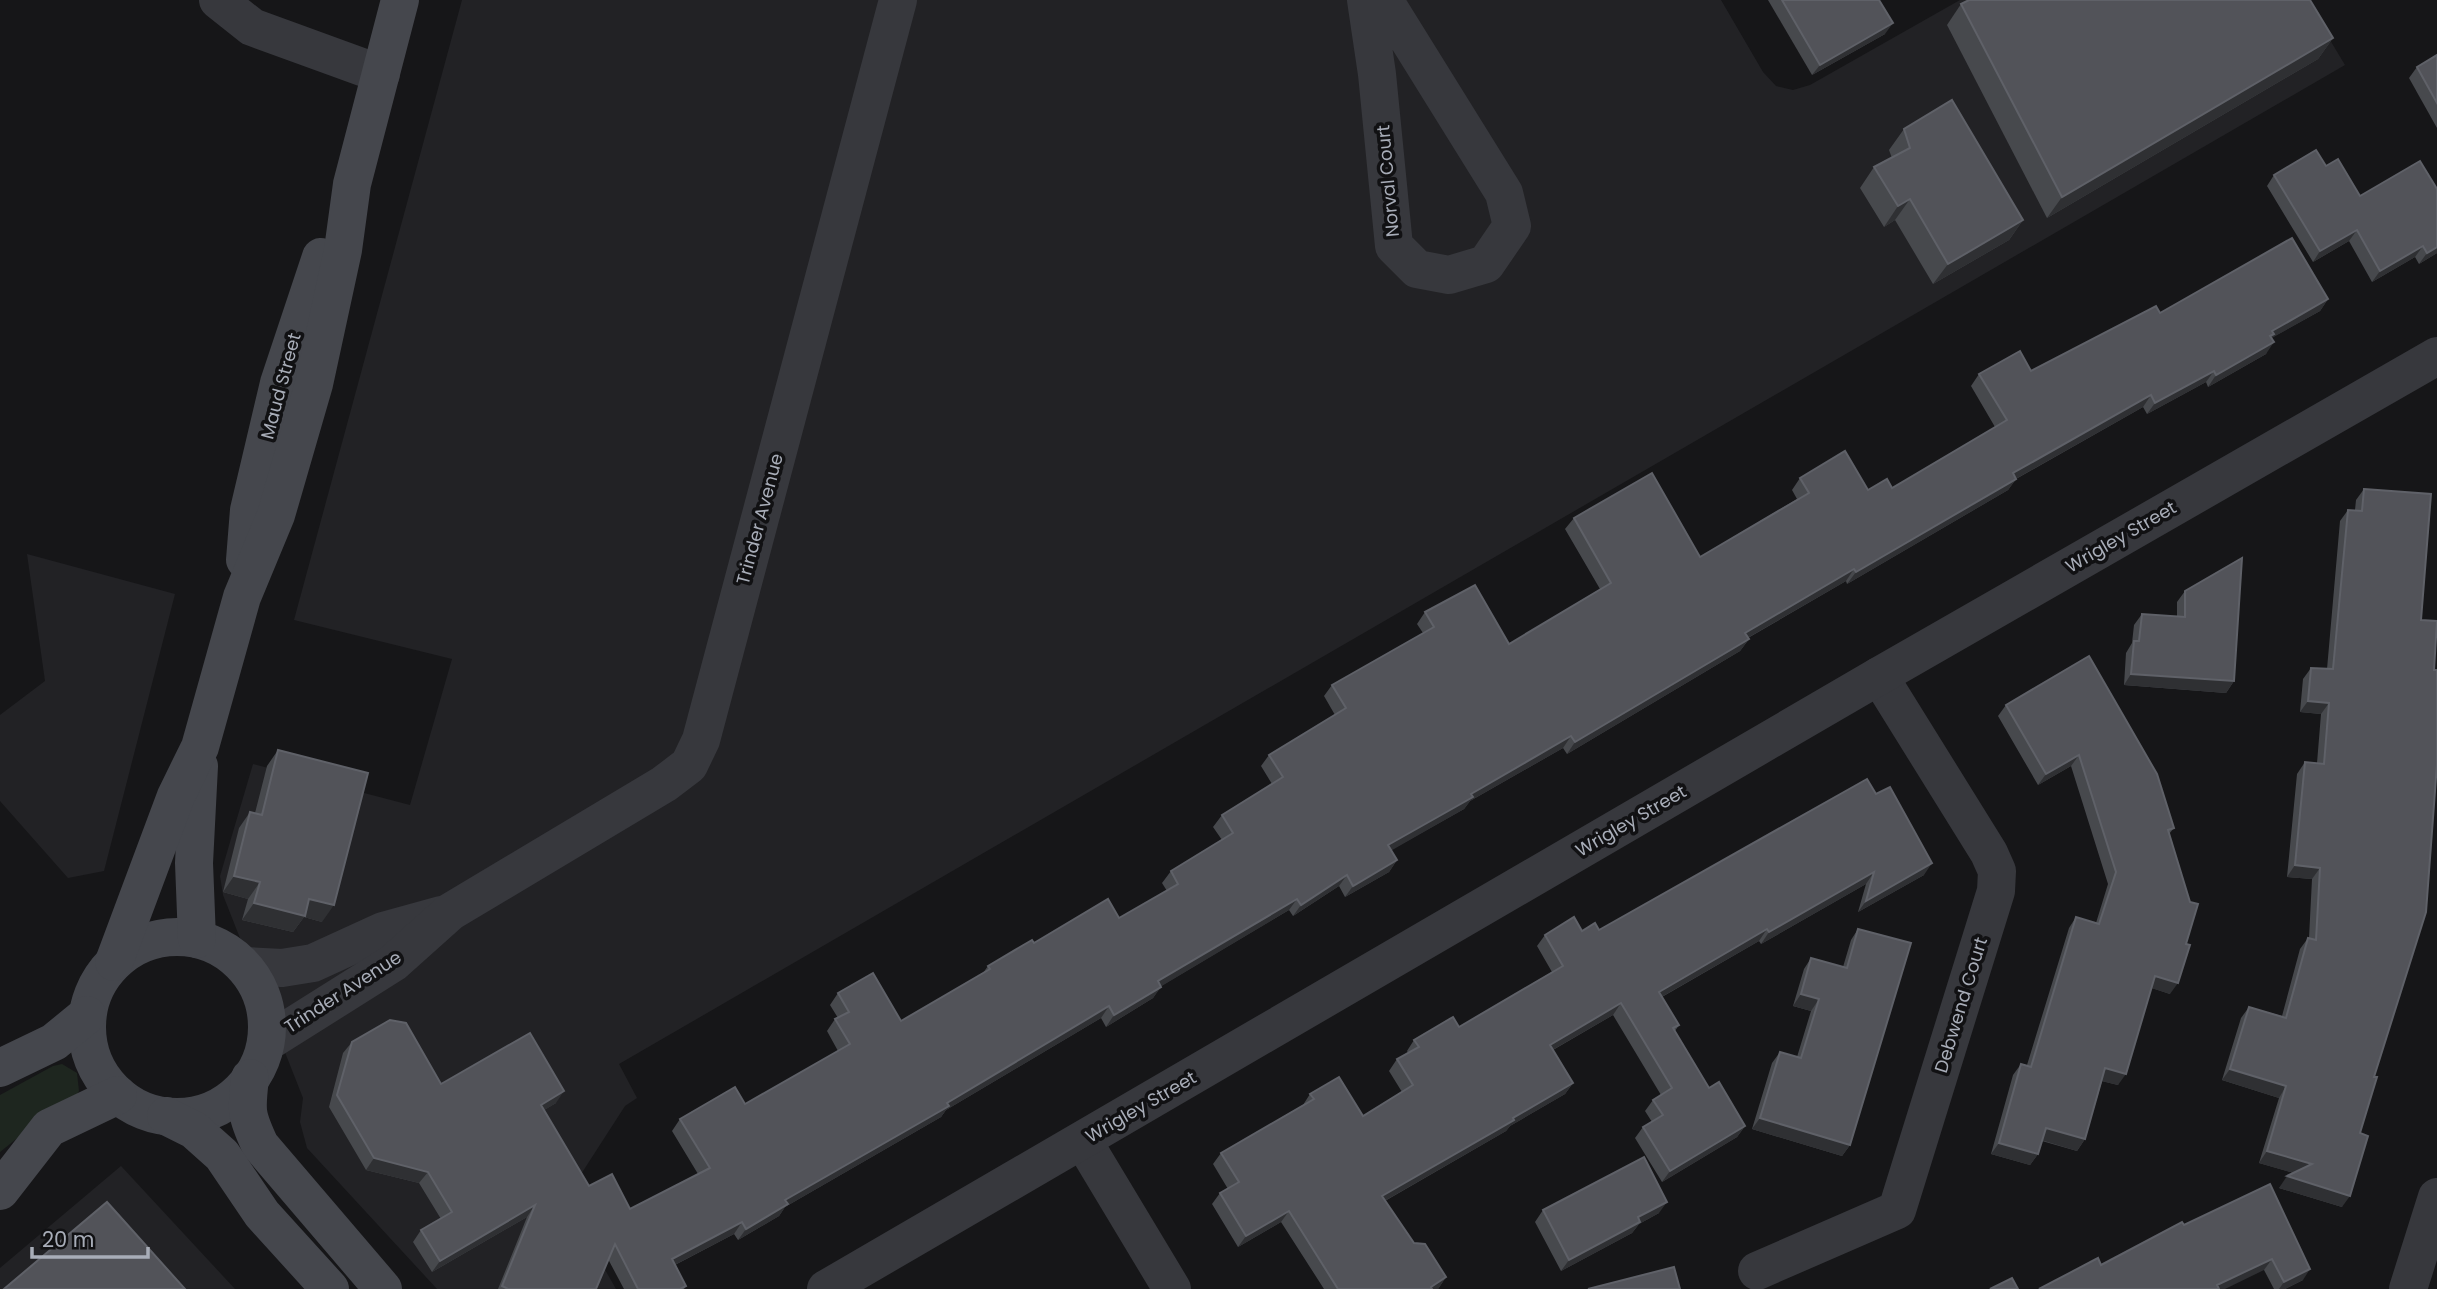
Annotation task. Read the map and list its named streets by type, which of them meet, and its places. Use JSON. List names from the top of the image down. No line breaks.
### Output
{"streets":{"main road":["Maud Street"],"street":["Norval Court","Trinder Avenue","Wrigley Street","Debwend Court"]},"crossings":[["Maud Street","Trinder Avenue"],["Wrigley Street","Debwend Court"]],"scale_bar":"20 m"}
